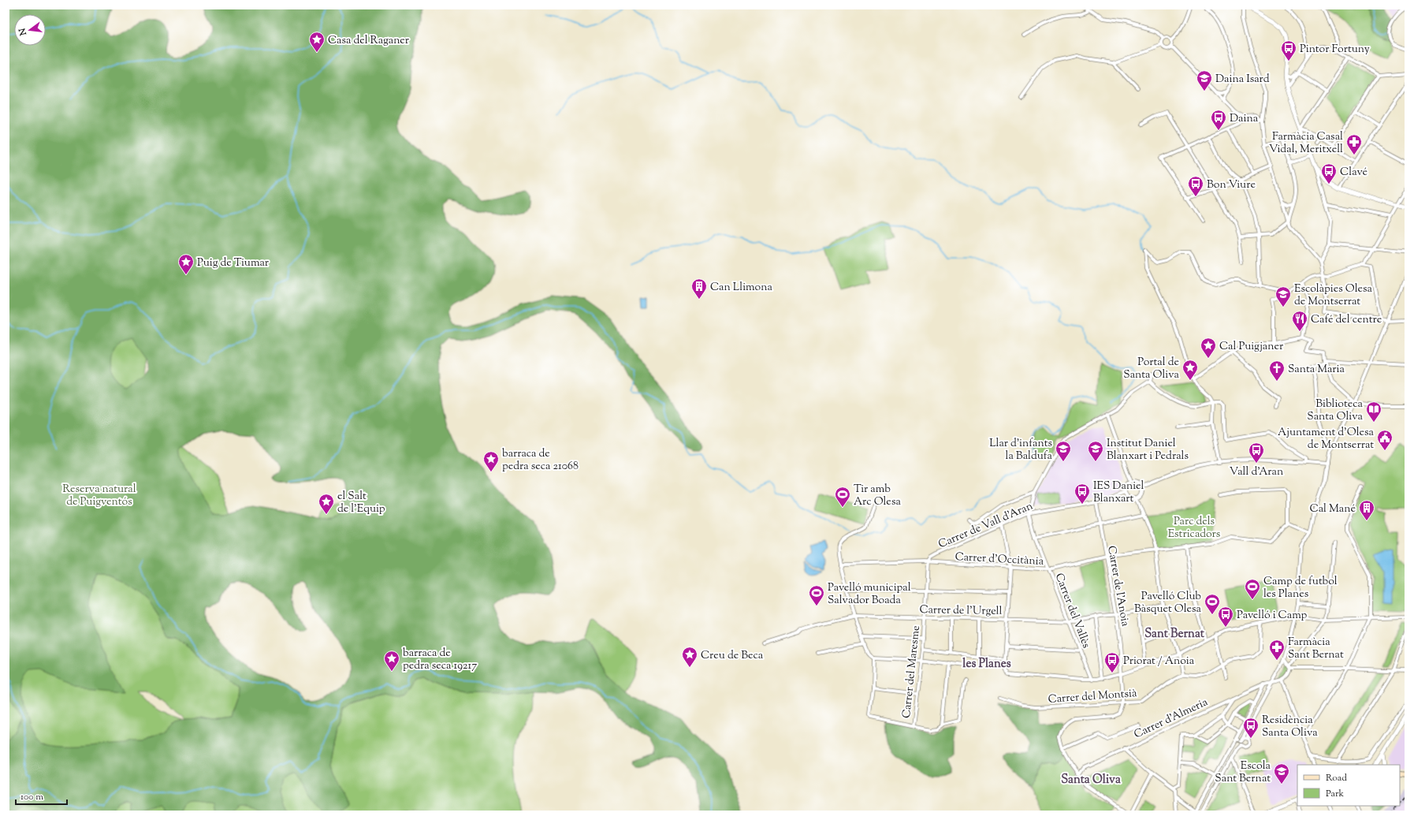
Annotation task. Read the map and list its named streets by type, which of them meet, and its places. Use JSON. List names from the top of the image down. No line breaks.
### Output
{"streets":{"street":["Carrer de Vall d'Aran","Carrer d'Occitània","Carrer de l'Anoia","Carrer de l'Urgell","Carrer del Vallès","Carrer del Maresme","Carrer del Montsià","Carrer d'Almeria"]},"crossings":[["Carrer de Vall d'Aran","Carrer d'Occitània"],["Carrer de Vall d'Aran","Carrer de l'Anoia"],["Carrer de Vall d'Aran","Carrer del Vallès"],["Carrer de Vall d'Aran","Carrer del Maresme"],["Carrer d'Occitània","Carrer de l'Anoia"],["Carrer d'Occitània","Carrer del Vallès"],["Carrer d'Occitània","Carrer del Maresme"],["Carrer de l'Anoia","Carrer de l'Urgell"],["Carrer de l'Anoia","Carrer del Montsià"],["Carrer de l'Urgell","Carrer del Vallès"],["Carrer de l'Urgell","Carrer del Maresme"]],"districts":["Sant Bernat","les Planes","Santa Oliva"],"parks":["Reserva natural de Puigventós","Parc dels Estricadors"],"places":{"place":["Casa del Raganer","Puig de Tiumar","Cal Puigjaner","Portal de Santa Oliva","barraca de pedra seca 21068","el Salt de l'Equip","Creu de Beca","barraca de pedra seca 19217"],"bus stop":["Pintor Fortuny","Daina","Clavé","Bon Viure","Vall d'Aran","IES Daniel Blanxart","Pavelló i Camp","Priorat / Anoia","Residència Santa Oliva"],"school or university":["Daina Isard","Escolàpies Olesa de Montserrat","Llar d'infants la Baldufa","Institut Daniel Blanxart i Pedrals","Escola Sant Bernat"],"pharmacy":["Farmàcia Casal Vidal, Meritxell","Farmàcia Sant Bernat"],"building":["Can Llimona","Cal Mané"],"restaurant":["Café del centre"],"church":["Santa Maria"],"library":["Biblioteca Santa Oliva"],"public building":["Ajuntament d'Olesa de Montserrat"],"sports":["Tir amb Arc Olesa","Camp de futbol les Planes","Pavelló municipal Salvador Boada","Pavelló Club Bàsquet Olesa"]},"legend":["Road","Park"],"scale_bar":"100 m","north":"left"}
